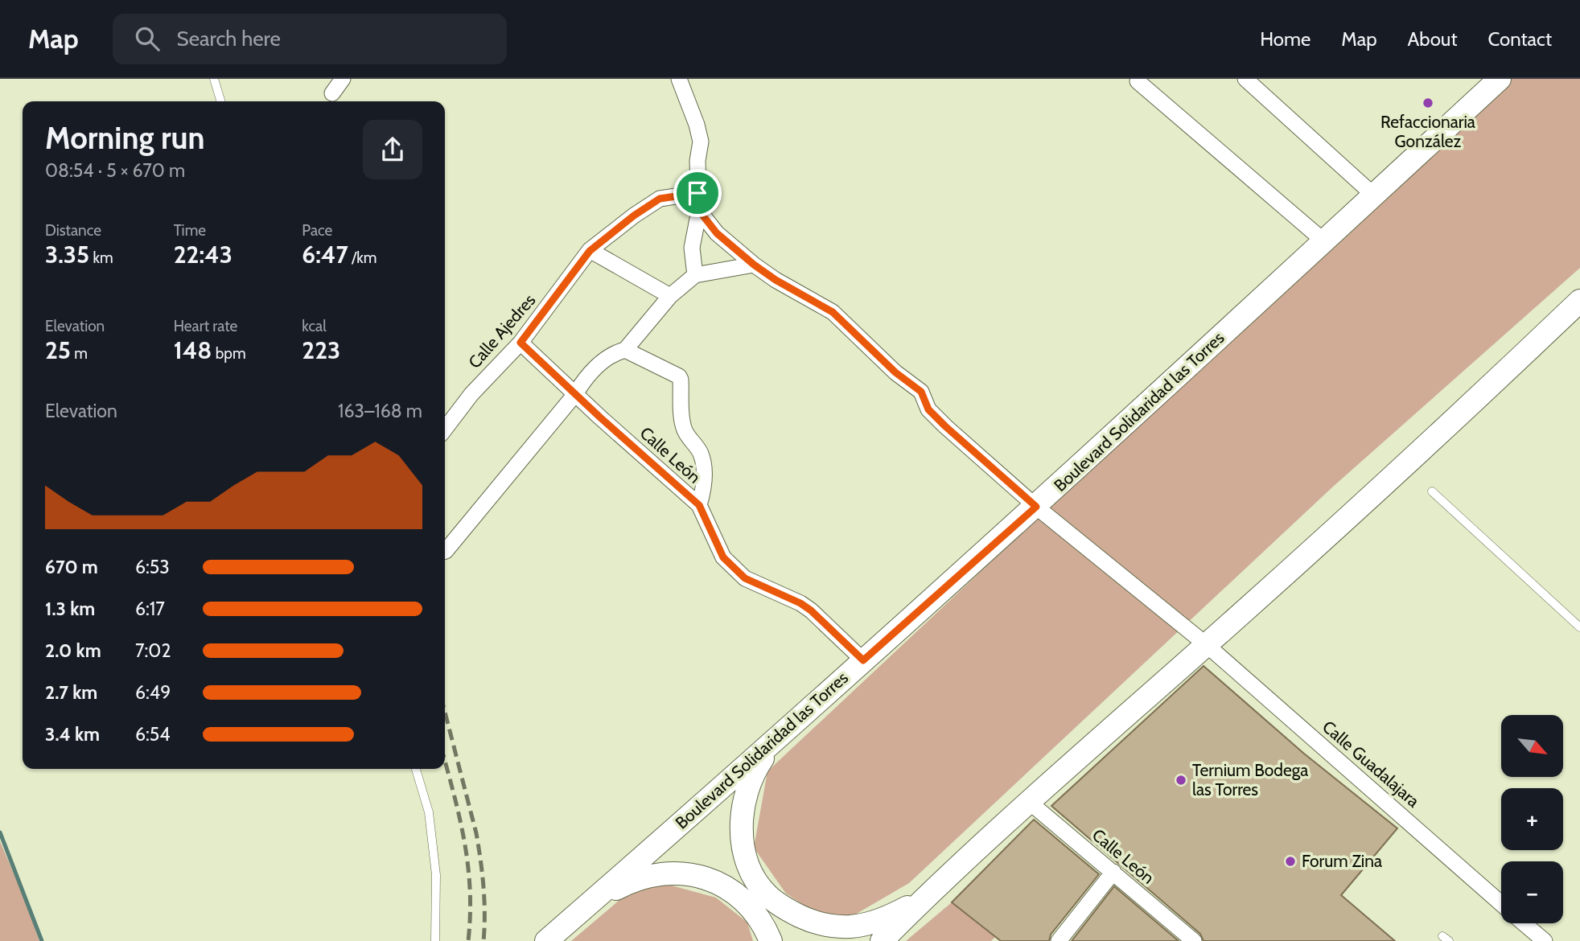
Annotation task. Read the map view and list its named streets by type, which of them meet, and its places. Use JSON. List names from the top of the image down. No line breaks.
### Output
{"streets":{"main road":["Boulevard Solidaridad las Torres"],"street":["Calle Ajedres","Calle León","Calle Guadalajara"]},"crossings":[["Calle Ajedres","Calle León"],["Boulevard Solidaridad las Torres","Calle León"],["Boulevard Solidaridad las Torres","Calle Guadalajara"]],"places":["Refaccionaria González","Ternium Bodega las Torres","Forum Zina"],"north":"bottom right","page":{"header":"Map","search":"Search here","nav":["Home","Map","About","Contact"],"heading":["Morning run","08:54 · 5 × 670 m"],"stats":[["Distance","3.35 km"],["Time","22:43"],["Pace","6:47 /km"],["Elevation","25 m"],["Heart rate","148 bpm"],["kcal","223"]],"chart":["Elevation","163–168 m"],"list":[{"name":"670 m","note":"6:53"},{"name":"1.3 km","note":"6:17"},{"name":"2.0 km","note":"7:02"},{"name":"2.7 km","note":"6:49"},{"name":"3.4 km","note":"6:54"}],"map_buttons":["+","−"]}}
